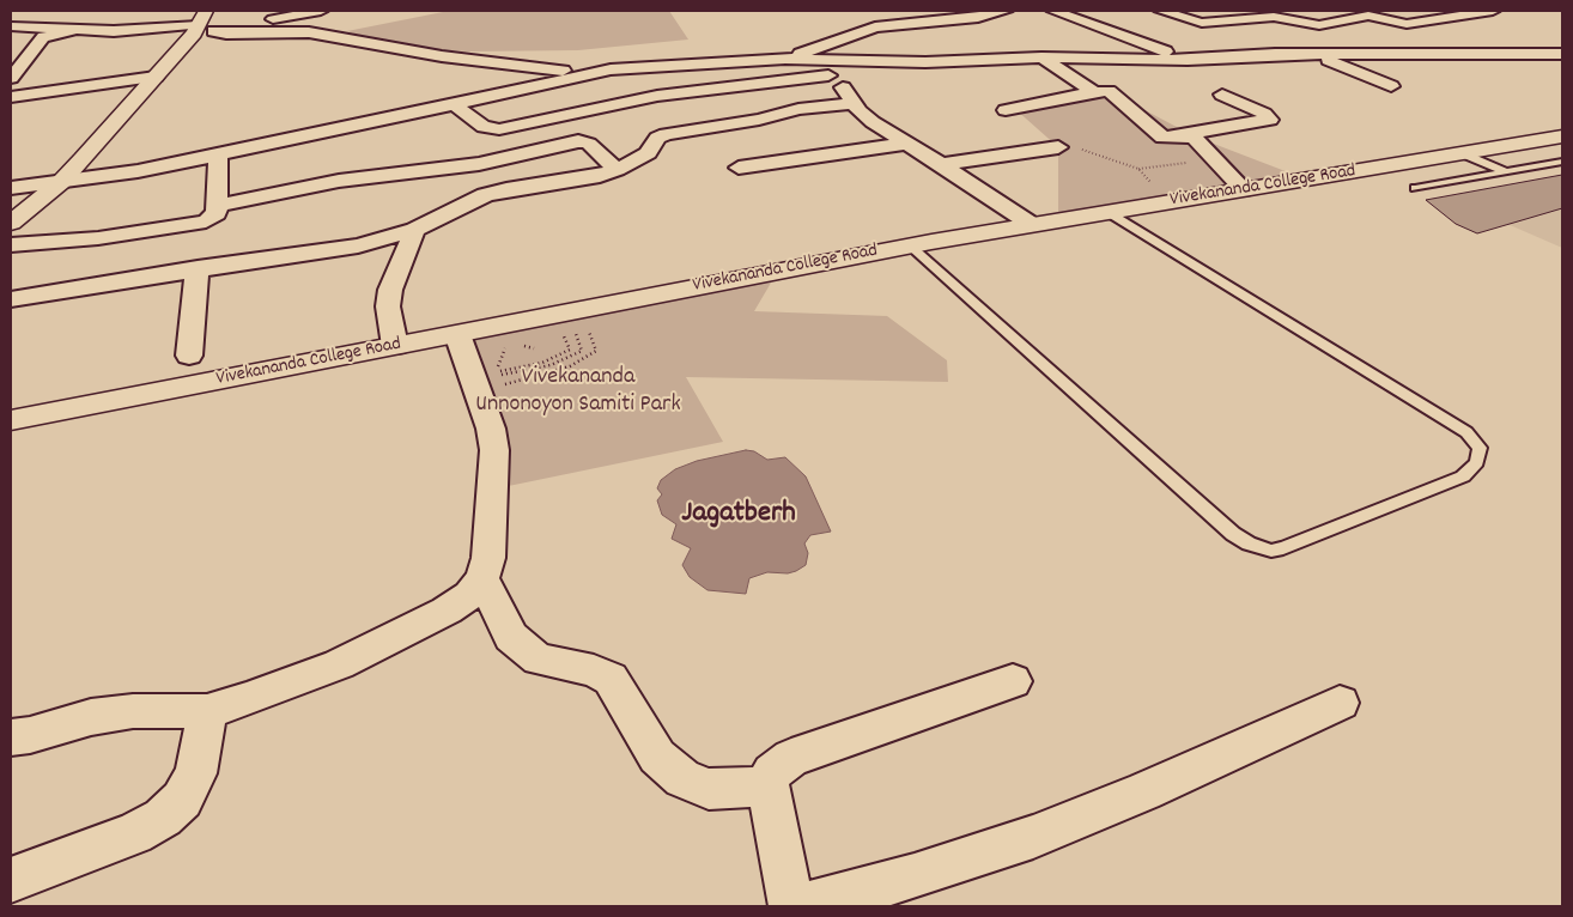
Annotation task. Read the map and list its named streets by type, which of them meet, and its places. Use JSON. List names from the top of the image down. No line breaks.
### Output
{"streets":{"main road":["Vivekananda College Road"]},"districts":["Jagatberh"],"parks":["Vivekananda Unnonoyon Samiti Park"]}
